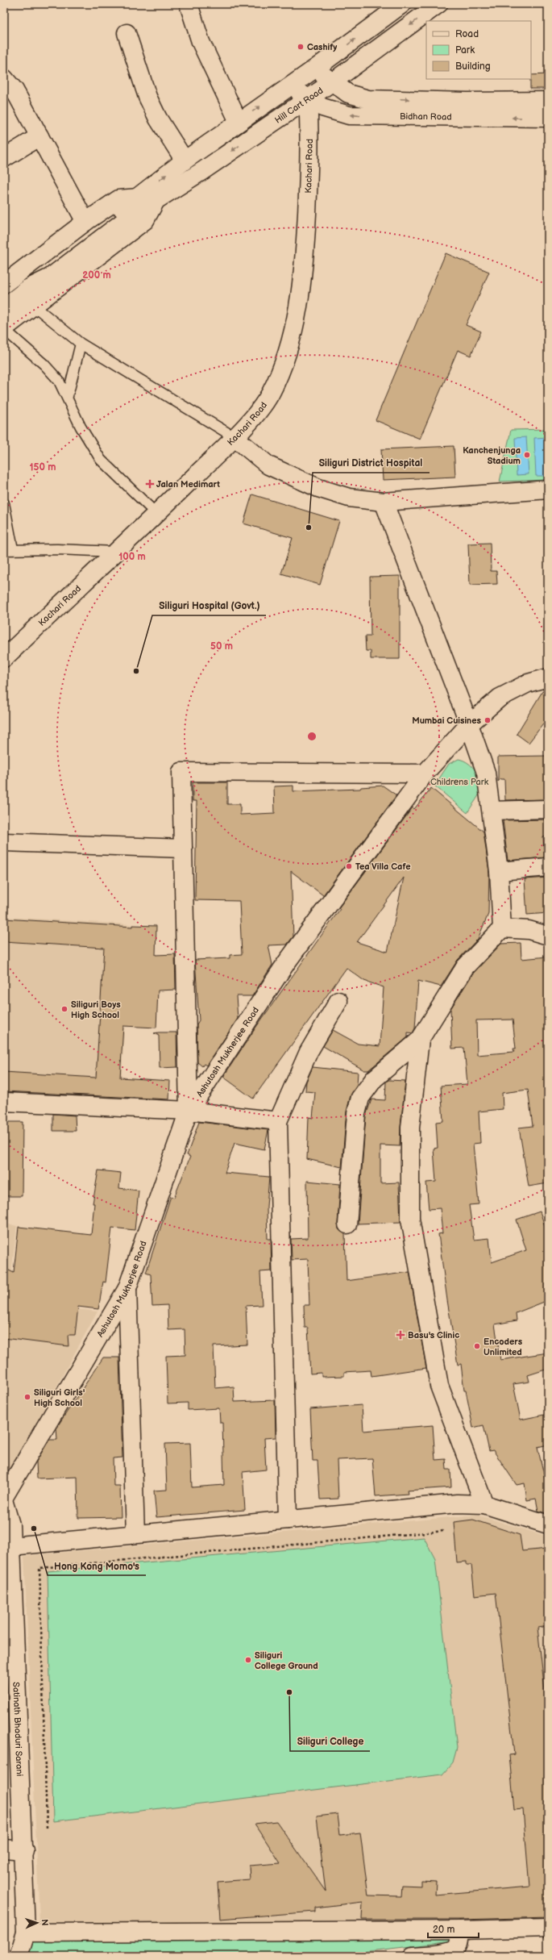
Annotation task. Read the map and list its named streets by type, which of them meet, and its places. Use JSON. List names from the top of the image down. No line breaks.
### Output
{"streets":{"street":["Hill Cart Road","Bidhan Road","Kachari Road","Ashutosh Mukherjee Road","Satinath Bhaduri Sarani"]},"crossings":[["Hill Cart Road","Bidhan Road"],["Hill Cart Road","Kachari Road"],["Bidhan Road","Kachari Road"]],"parks":["Childrens Park"],"places":{"other":["Cashify","Kanchenjunga Stadium","Siliguri District Hospital","Siliguri Hospital (Govt.)","Mumbai Cuisines","Tea Villa Cafe","Siliguri Boys High School","Encoders Unlimited","Siliguri Girls' High School","Hong Kong Momo's","Siliguri College Ground","Siliguri College"],"health":["Jalan Medimart","Basu's Clinic"]},"legend":["Road","Park","Building"],"scale_bar":"20 m","north":"right","rings":["200 m","150 m","100 m","50 m"]}
